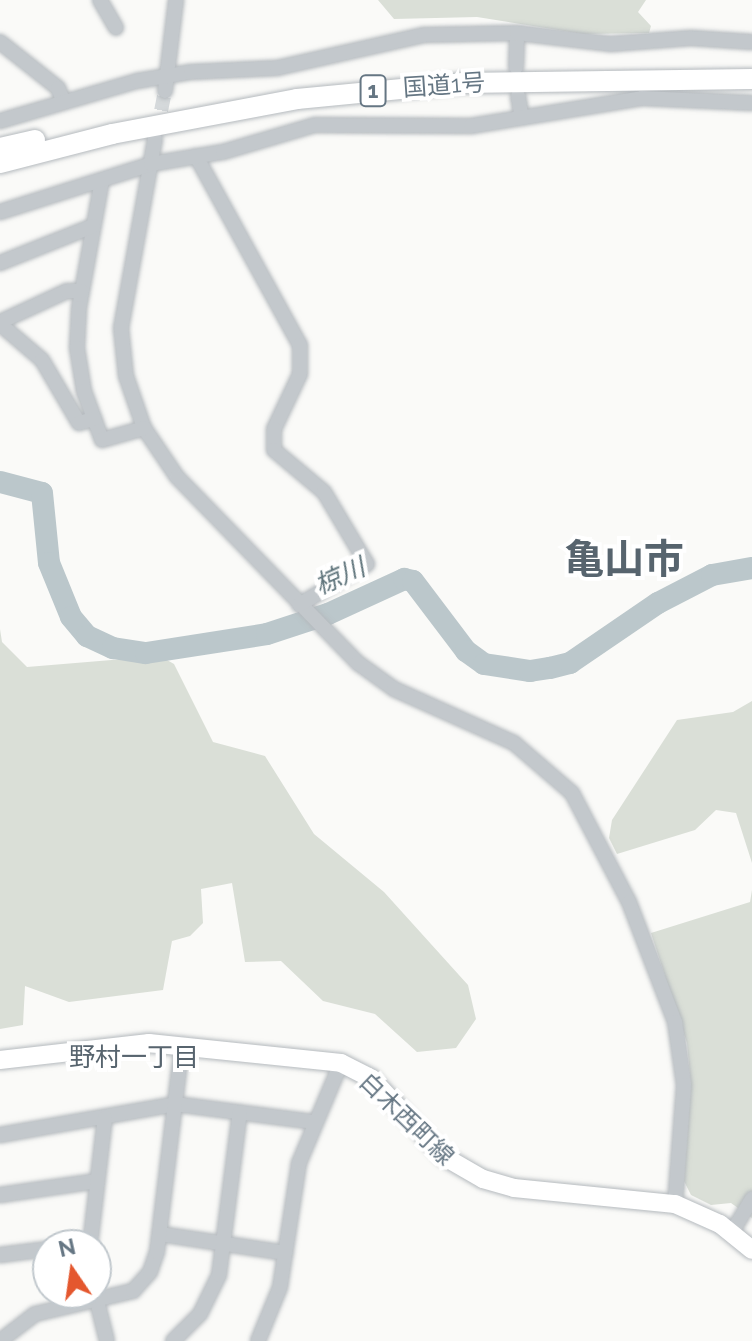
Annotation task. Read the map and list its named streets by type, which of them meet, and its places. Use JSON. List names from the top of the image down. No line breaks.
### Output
{"streets":{"highway":["国道1号","1"],"main road":["白木西町線"]},"crossings":[["国道1号","1"]],"districts":["亀山市","野村一丁目"],"water":["椋川"],"north":"top"}
